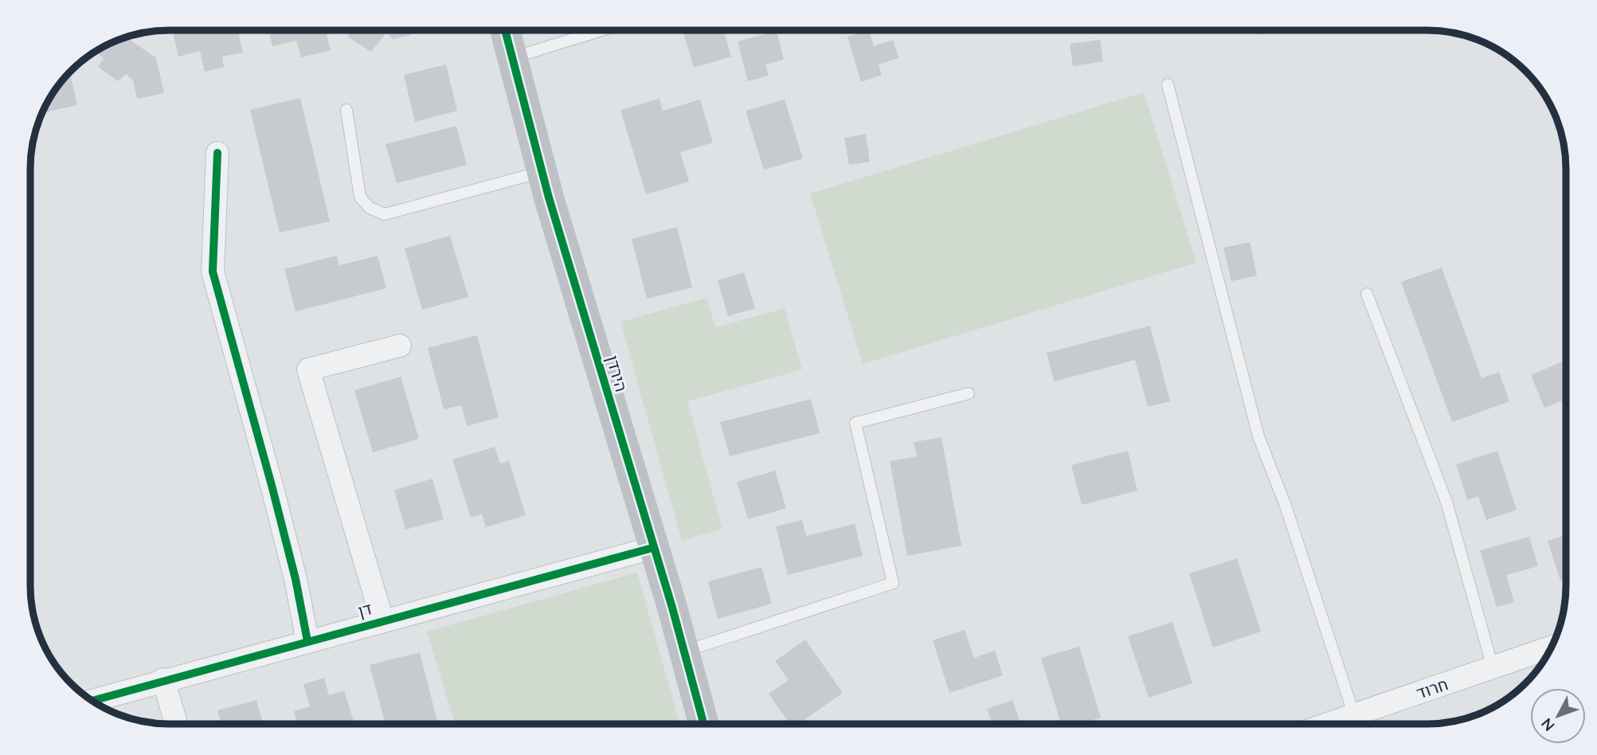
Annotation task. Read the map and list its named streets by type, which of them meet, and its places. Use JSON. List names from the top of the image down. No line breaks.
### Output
{"streets":{"street":["הירדן","דן","חרוד"]},"crossings":[["הירדן","דן"]],"north":"bottom left"}
